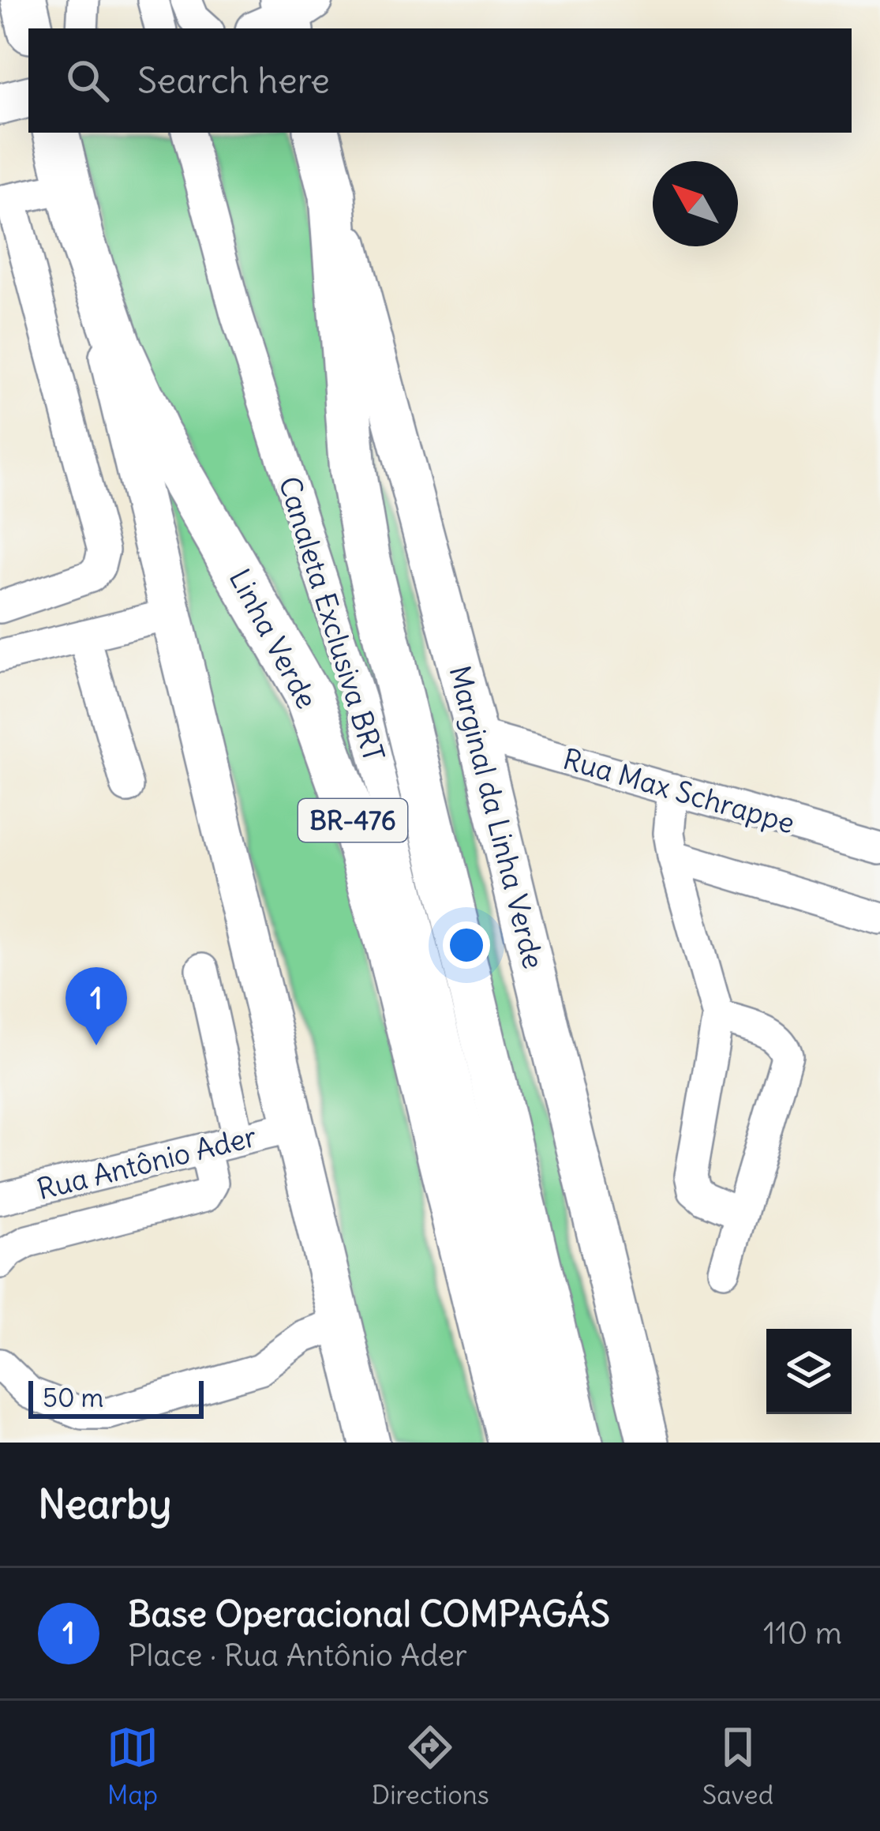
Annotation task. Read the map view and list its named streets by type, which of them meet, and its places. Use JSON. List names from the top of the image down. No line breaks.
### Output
{"streets":{"highway":["Linha Verde","BR-476"],"main road":["Marginal da Linha Verde"],"street":["Canaleta Exclusiva BRT","Rua Max Schrappe","Rua Antônio Ader"]},"crossings":[["Rua Max Schrappe","Marginal da Linha Verde"],["Marginal da Linha Verde","BR-476"]],"scale_bar":"50 m","north":"top left","page":{"search":"Search here","pins":"1","scale":"50 m","heading":"Nearby","list":[{"mark":"1","name":"Base Operacional COMPAGÁS","note":"Place · Rua Antônio Ader","value":"110 m"}],"nav":["Map","Directions","Saved"]}}
